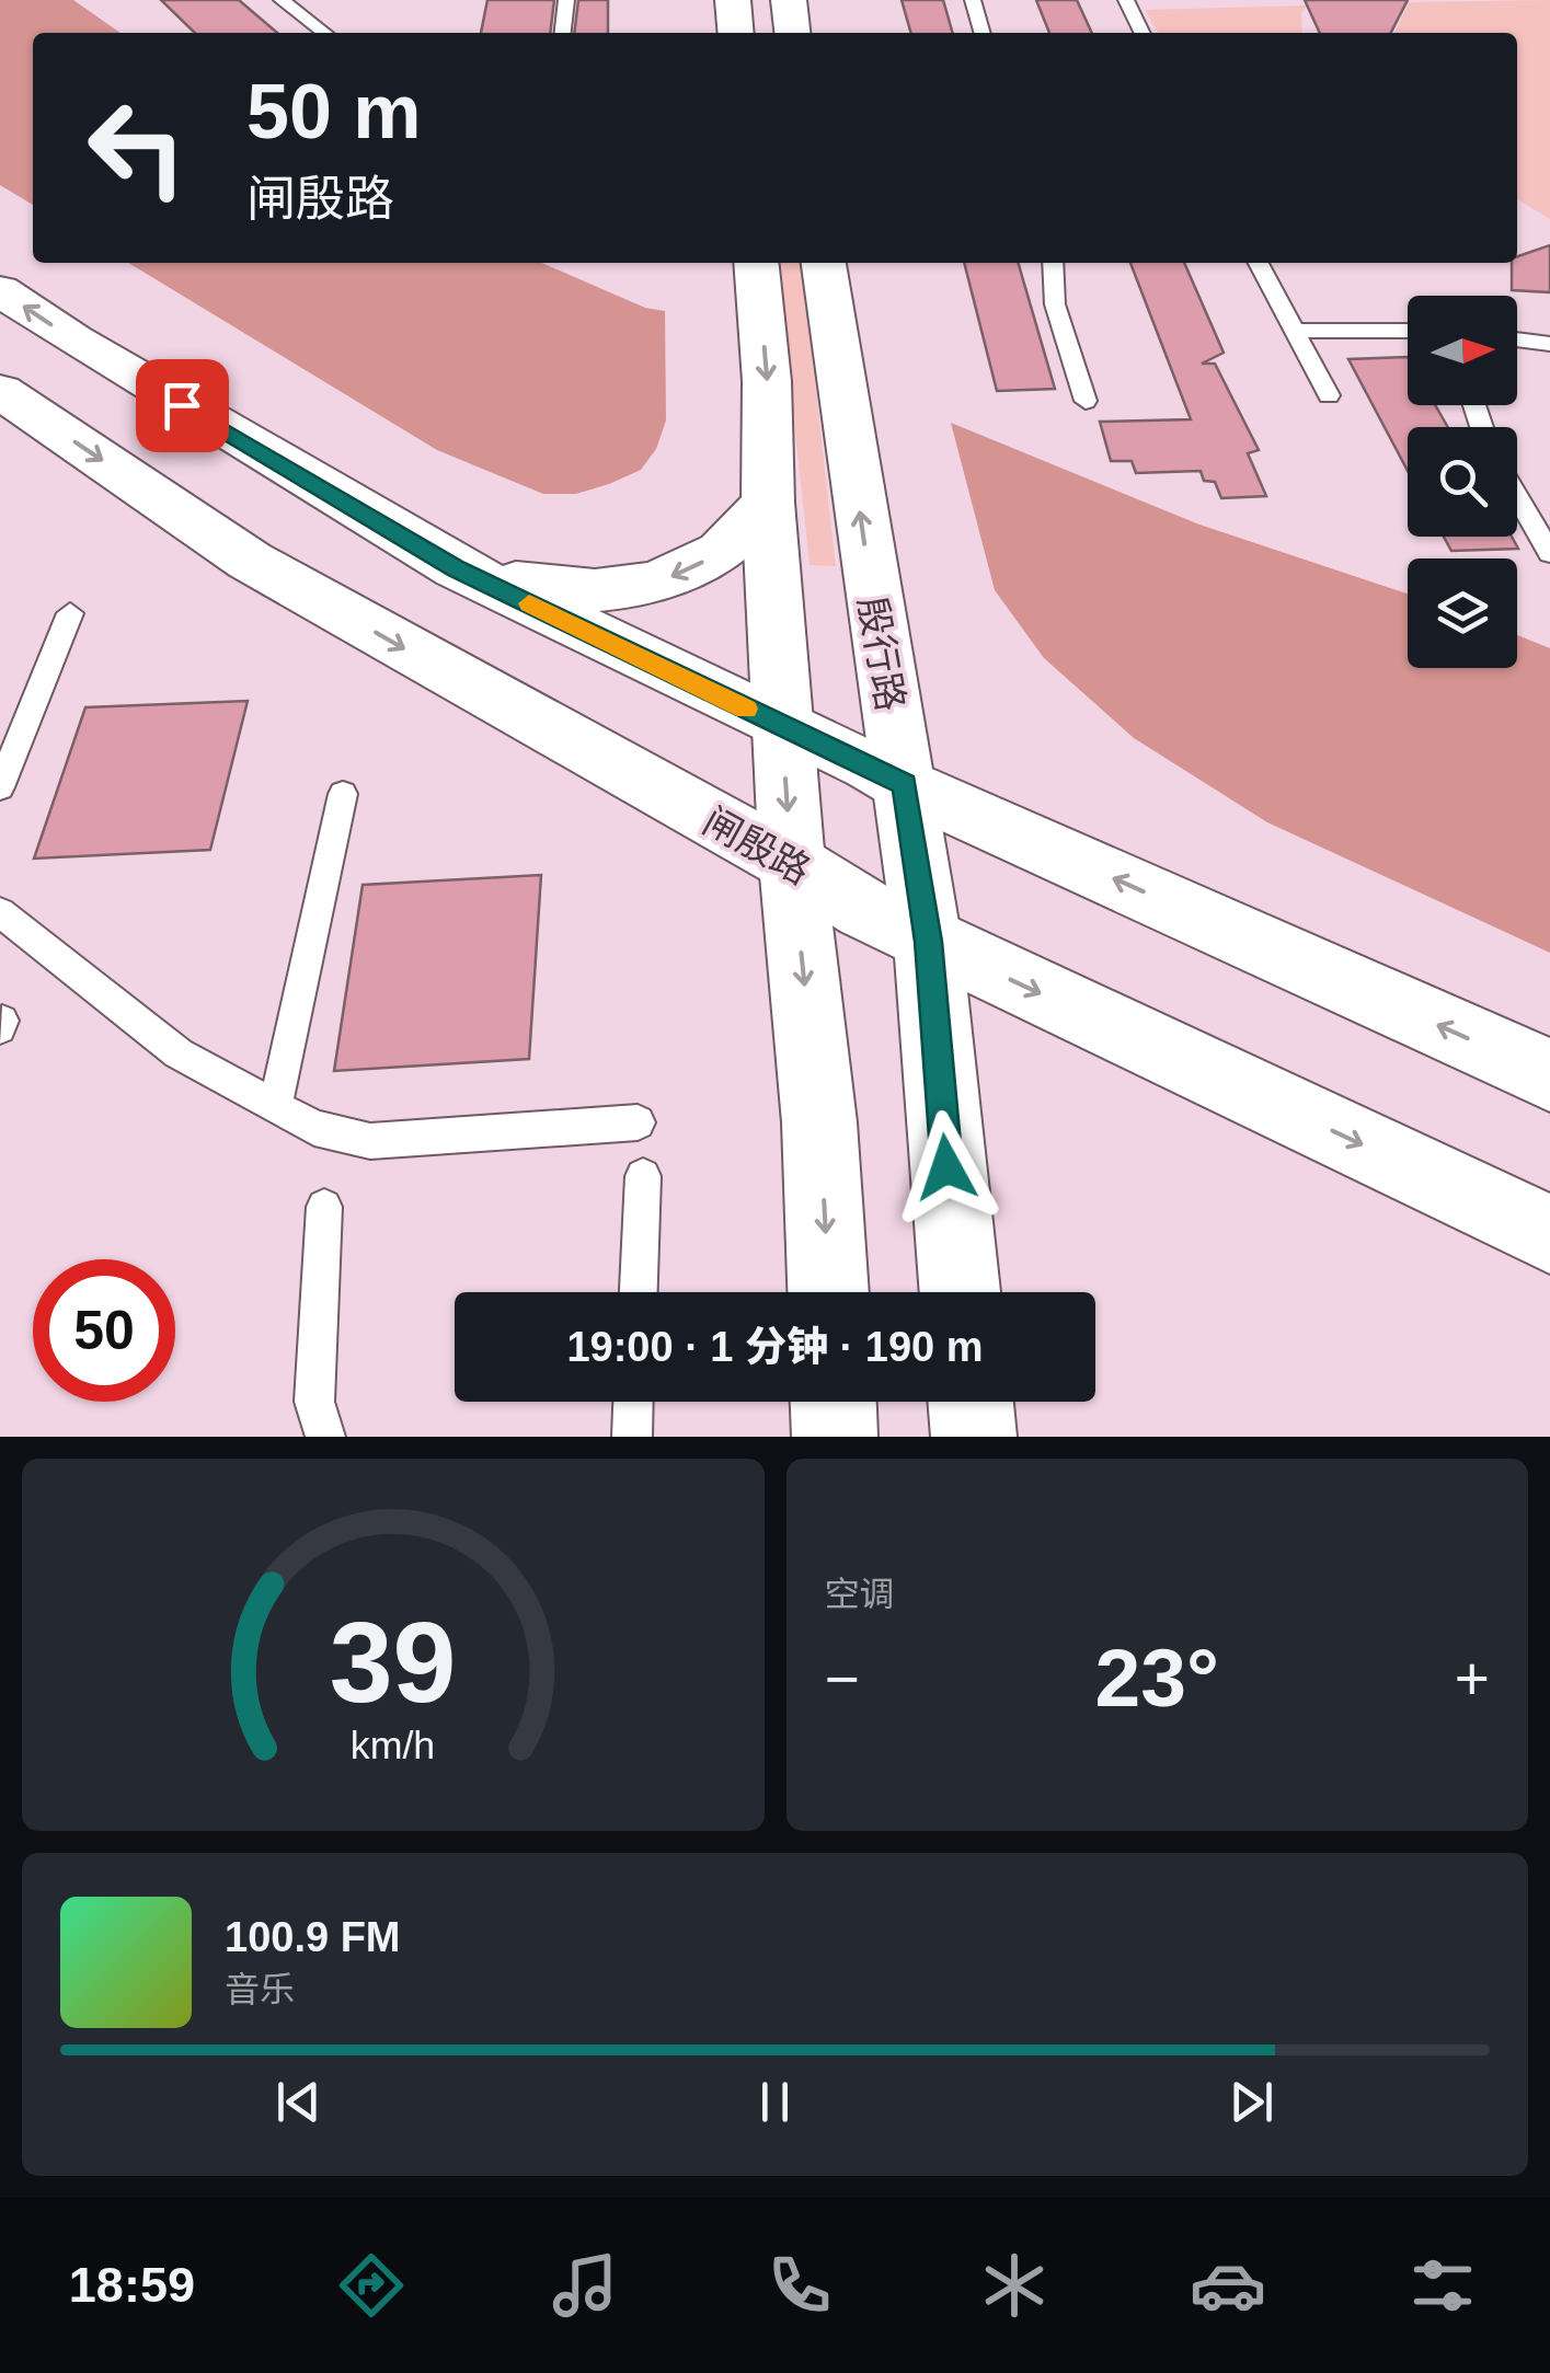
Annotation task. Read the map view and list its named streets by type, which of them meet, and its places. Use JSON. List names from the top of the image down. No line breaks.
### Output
{"streets":{"main road":["殷行路","闸殷路"]},"crossings":[["殷行路","闸殷路"]],"north":"right","page":{"turn":["50 m","闸殷路"],"limit":"50","trip":"19:00 · 1 分钟 · 190 m","tile":"空调","heat":["−","23°","+"],"song":["100.9 FM","音乐"],"tabs":"18:59","gauge":["39","km/h"]}}
